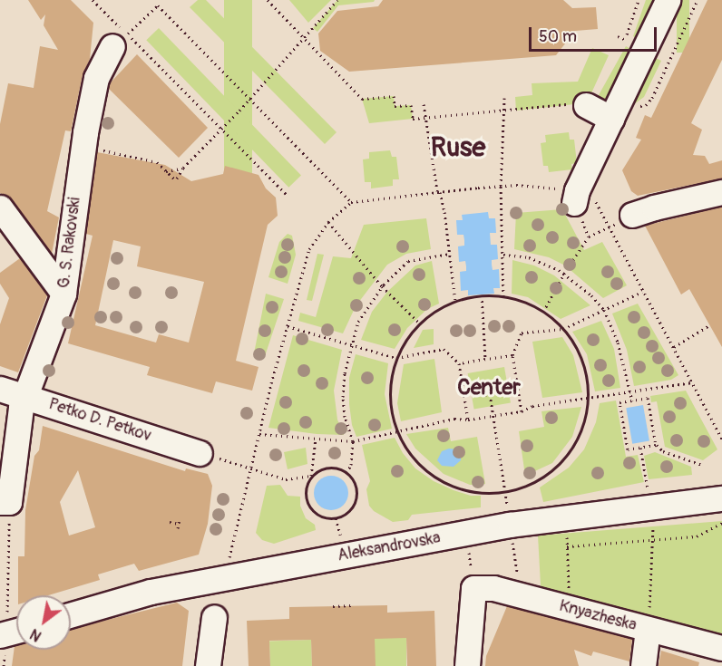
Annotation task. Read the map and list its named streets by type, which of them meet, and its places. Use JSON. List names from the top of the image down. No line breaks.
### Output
{"streets":{"street":["G. S. Rakovski","Petko D. Petkov","Aleksandrovska","Knyazheska"]},"crossings":[["G. S. Rakovski","Petko D. Petkov"]],"districts":["Ruse","Center"],"scale_bar":"50 m","north":"bottom left"}
